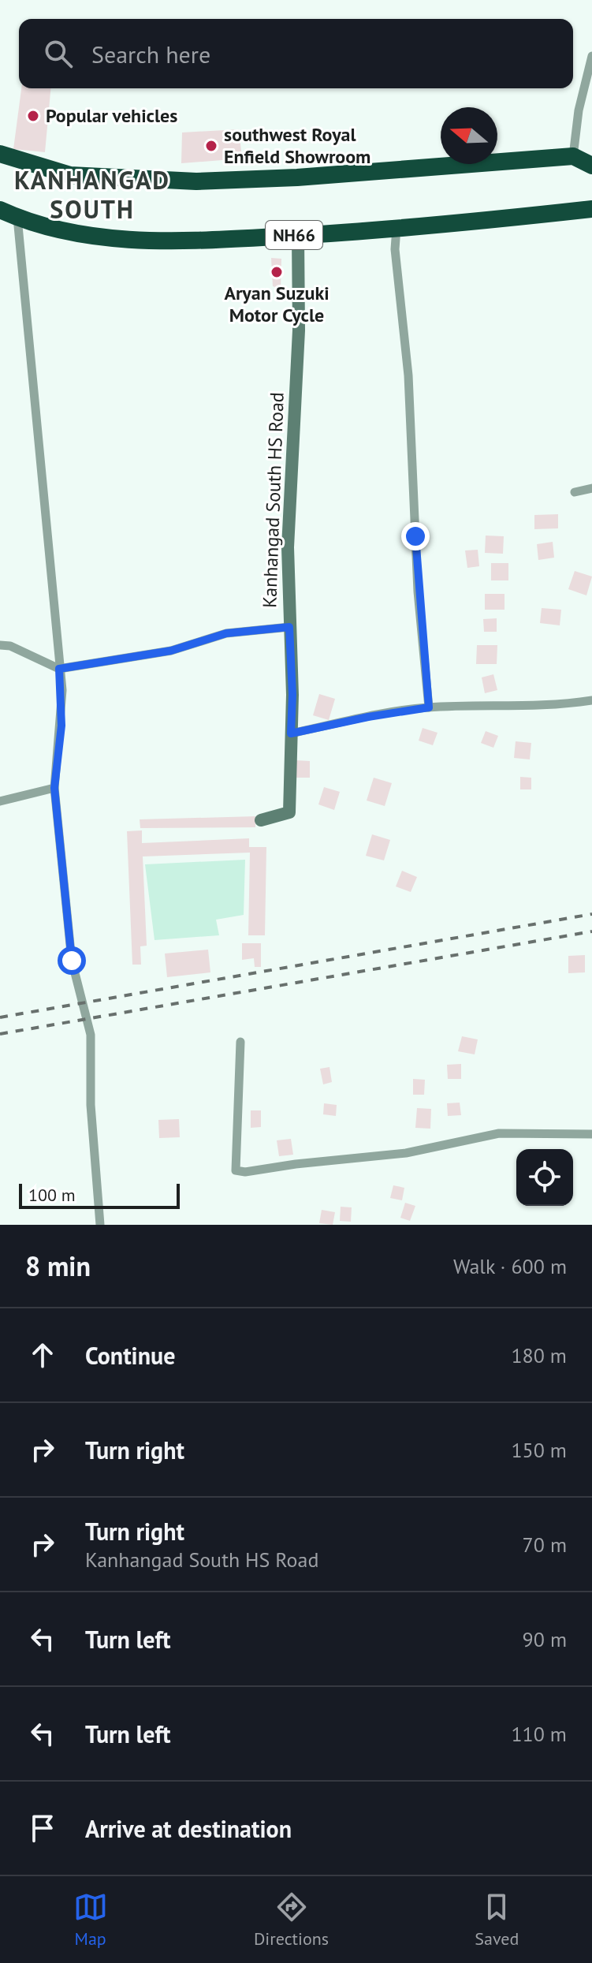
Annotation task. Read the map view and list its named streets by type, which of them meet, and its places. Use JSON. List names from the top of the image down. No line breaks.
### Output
{"streets":{"highway":["NH66"],"street":["Kanhangad South HS Road"]},"crossings":[["NH66","Kanhangad South HS Road"]],"districts":["KANHANGAD SOUTH"],"places":["Popular vehicles","southwest Royal Enfield Showroom","Aryan Suzuki Motor Cycle"],"scale_bar":"100 m","north":"left","page":{"search":"Search here","scale":"100 m","heading":["8 min","Walk · 600 m"],"list":[["Continue","180 m"],["Turn right","150 m"],["Turn right","Kanhangad South HS Road","70 m"],["Turn left","90 m"],["Turn left","110 m"],"Arrive at destination"],"nav":["Map","Directions","Saved"]}}
